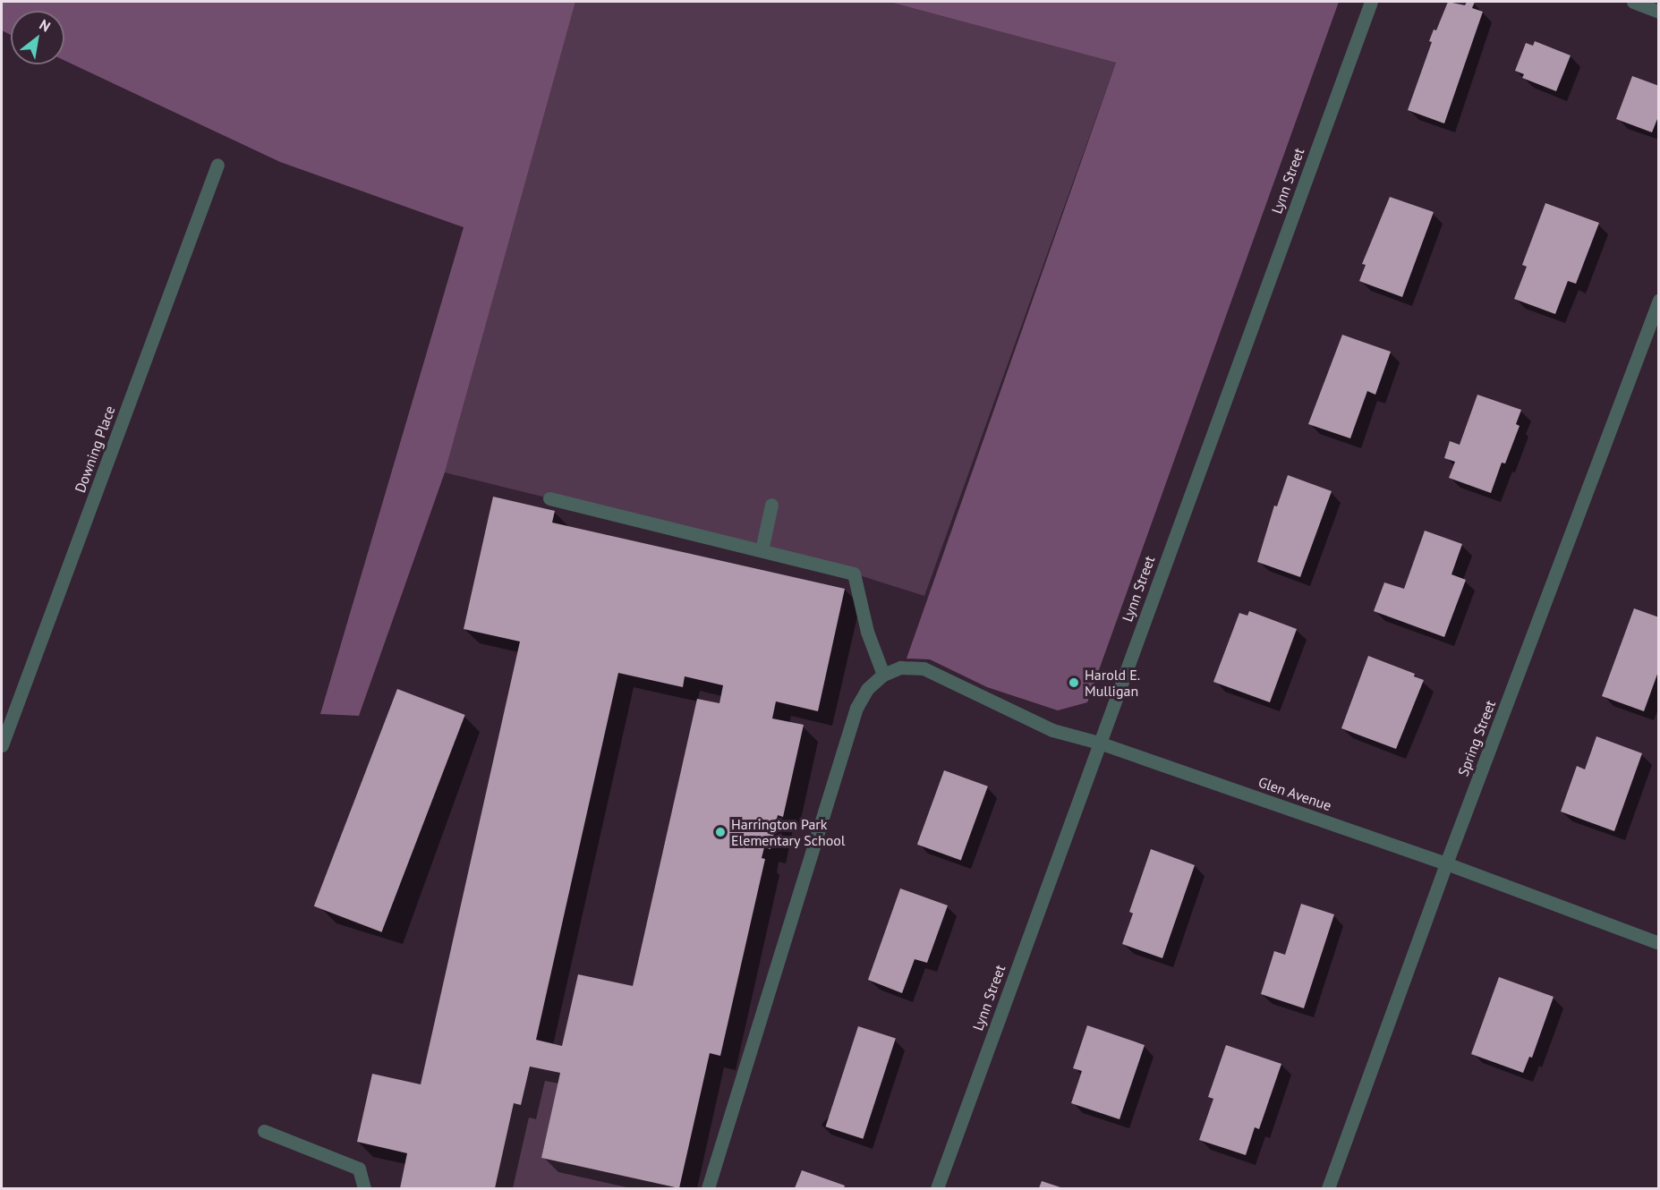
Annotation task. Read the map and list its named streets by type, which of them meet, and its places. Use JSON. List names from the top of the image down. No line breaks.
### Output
{"streets":{"street":["Lynn Street","Downing Place","Spring Street","Glen Avenue"]},"crossings":[["Lynn Street","Glen Avenue"],["Spring Street","Glen Avenue"]],"places":["Harold E. Mulligan","Harrington Park Elementary School"],"north":"top right"}
